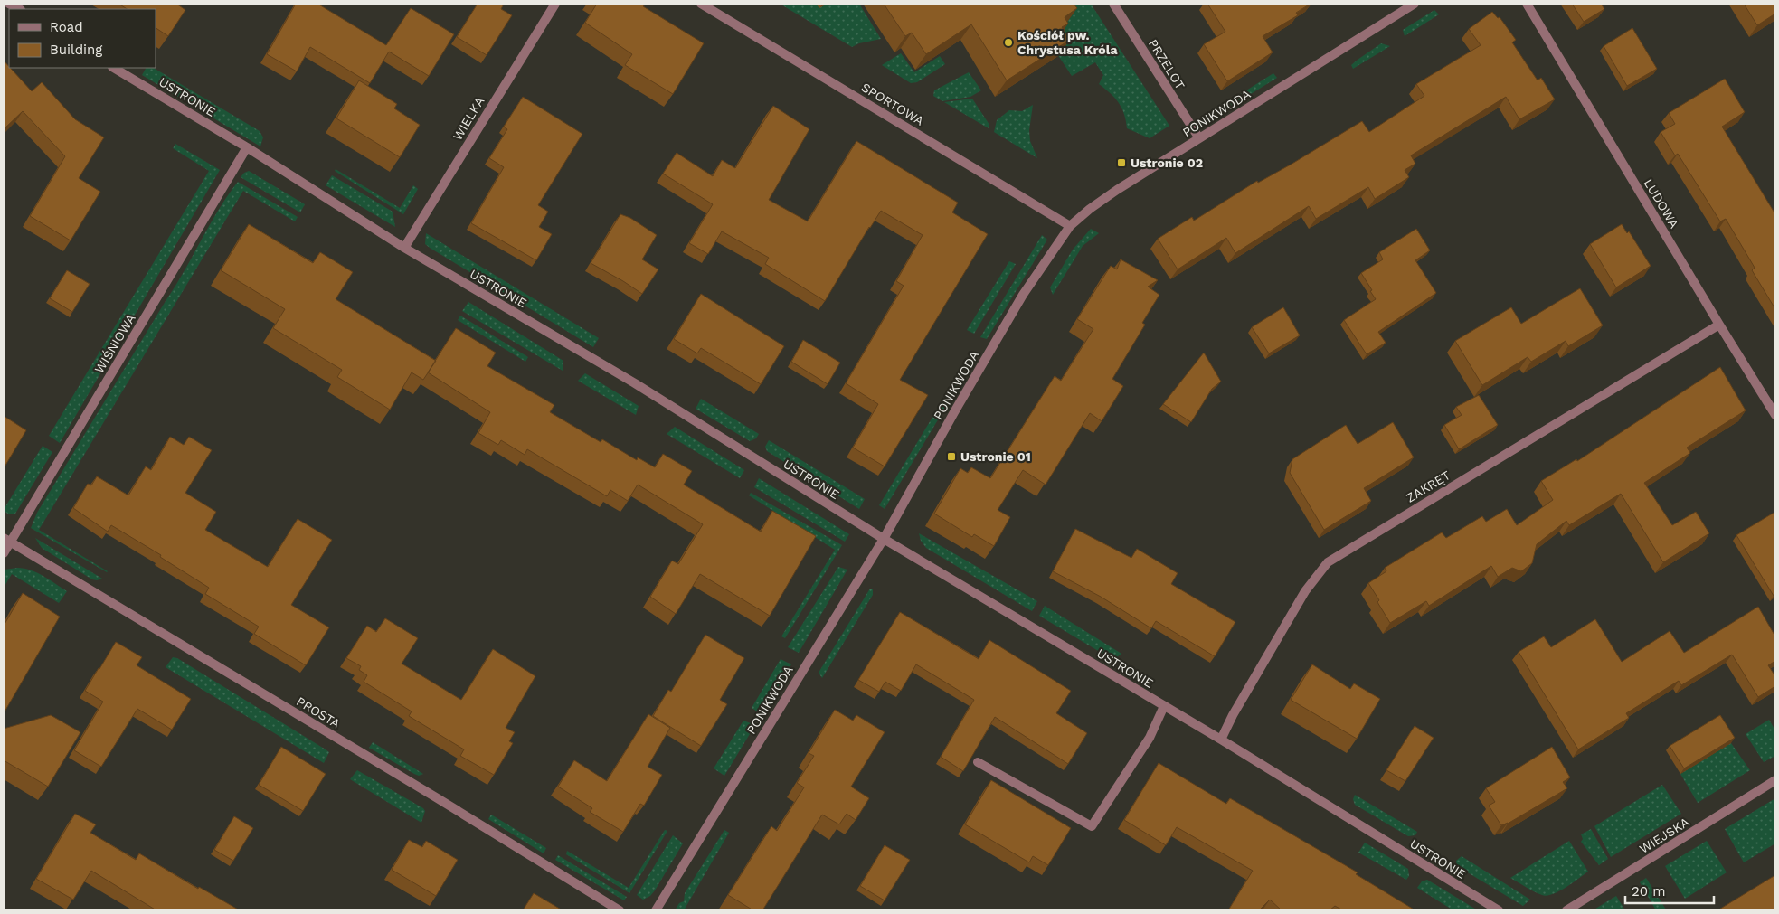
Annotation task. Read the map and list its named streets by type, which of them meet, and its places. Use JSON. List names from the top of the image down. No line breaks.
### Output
{"streets":{"street":["PRZELOT","USTRONIE","SPORTOWA","PONIKWODA","WIELKA","LUDOWA","WIŚNIOWA","ZAKRĘT","PROSTA","WIEJSKA"]},"crossings":[["PRZELOT","PONIKWODA"],["USTRONIE","PONIKWODA"],["USTRONIE","WIELKA"],["USTRONIE","WIŚNIOWA"],["USTRONIE","ZAKRĘT"],["SPORTOWA","PONIKWODA"],["LUDOWA","ZAKRĘT"],["WIŚNIOWA","PROSTA"]],"places":{"other":["Kościół pw. Chrystusa Króla"],"transit":["Ustronie 02","Ustronie 01"]},"legend":["Road","Building"],"scale_bar":"20 m"}
